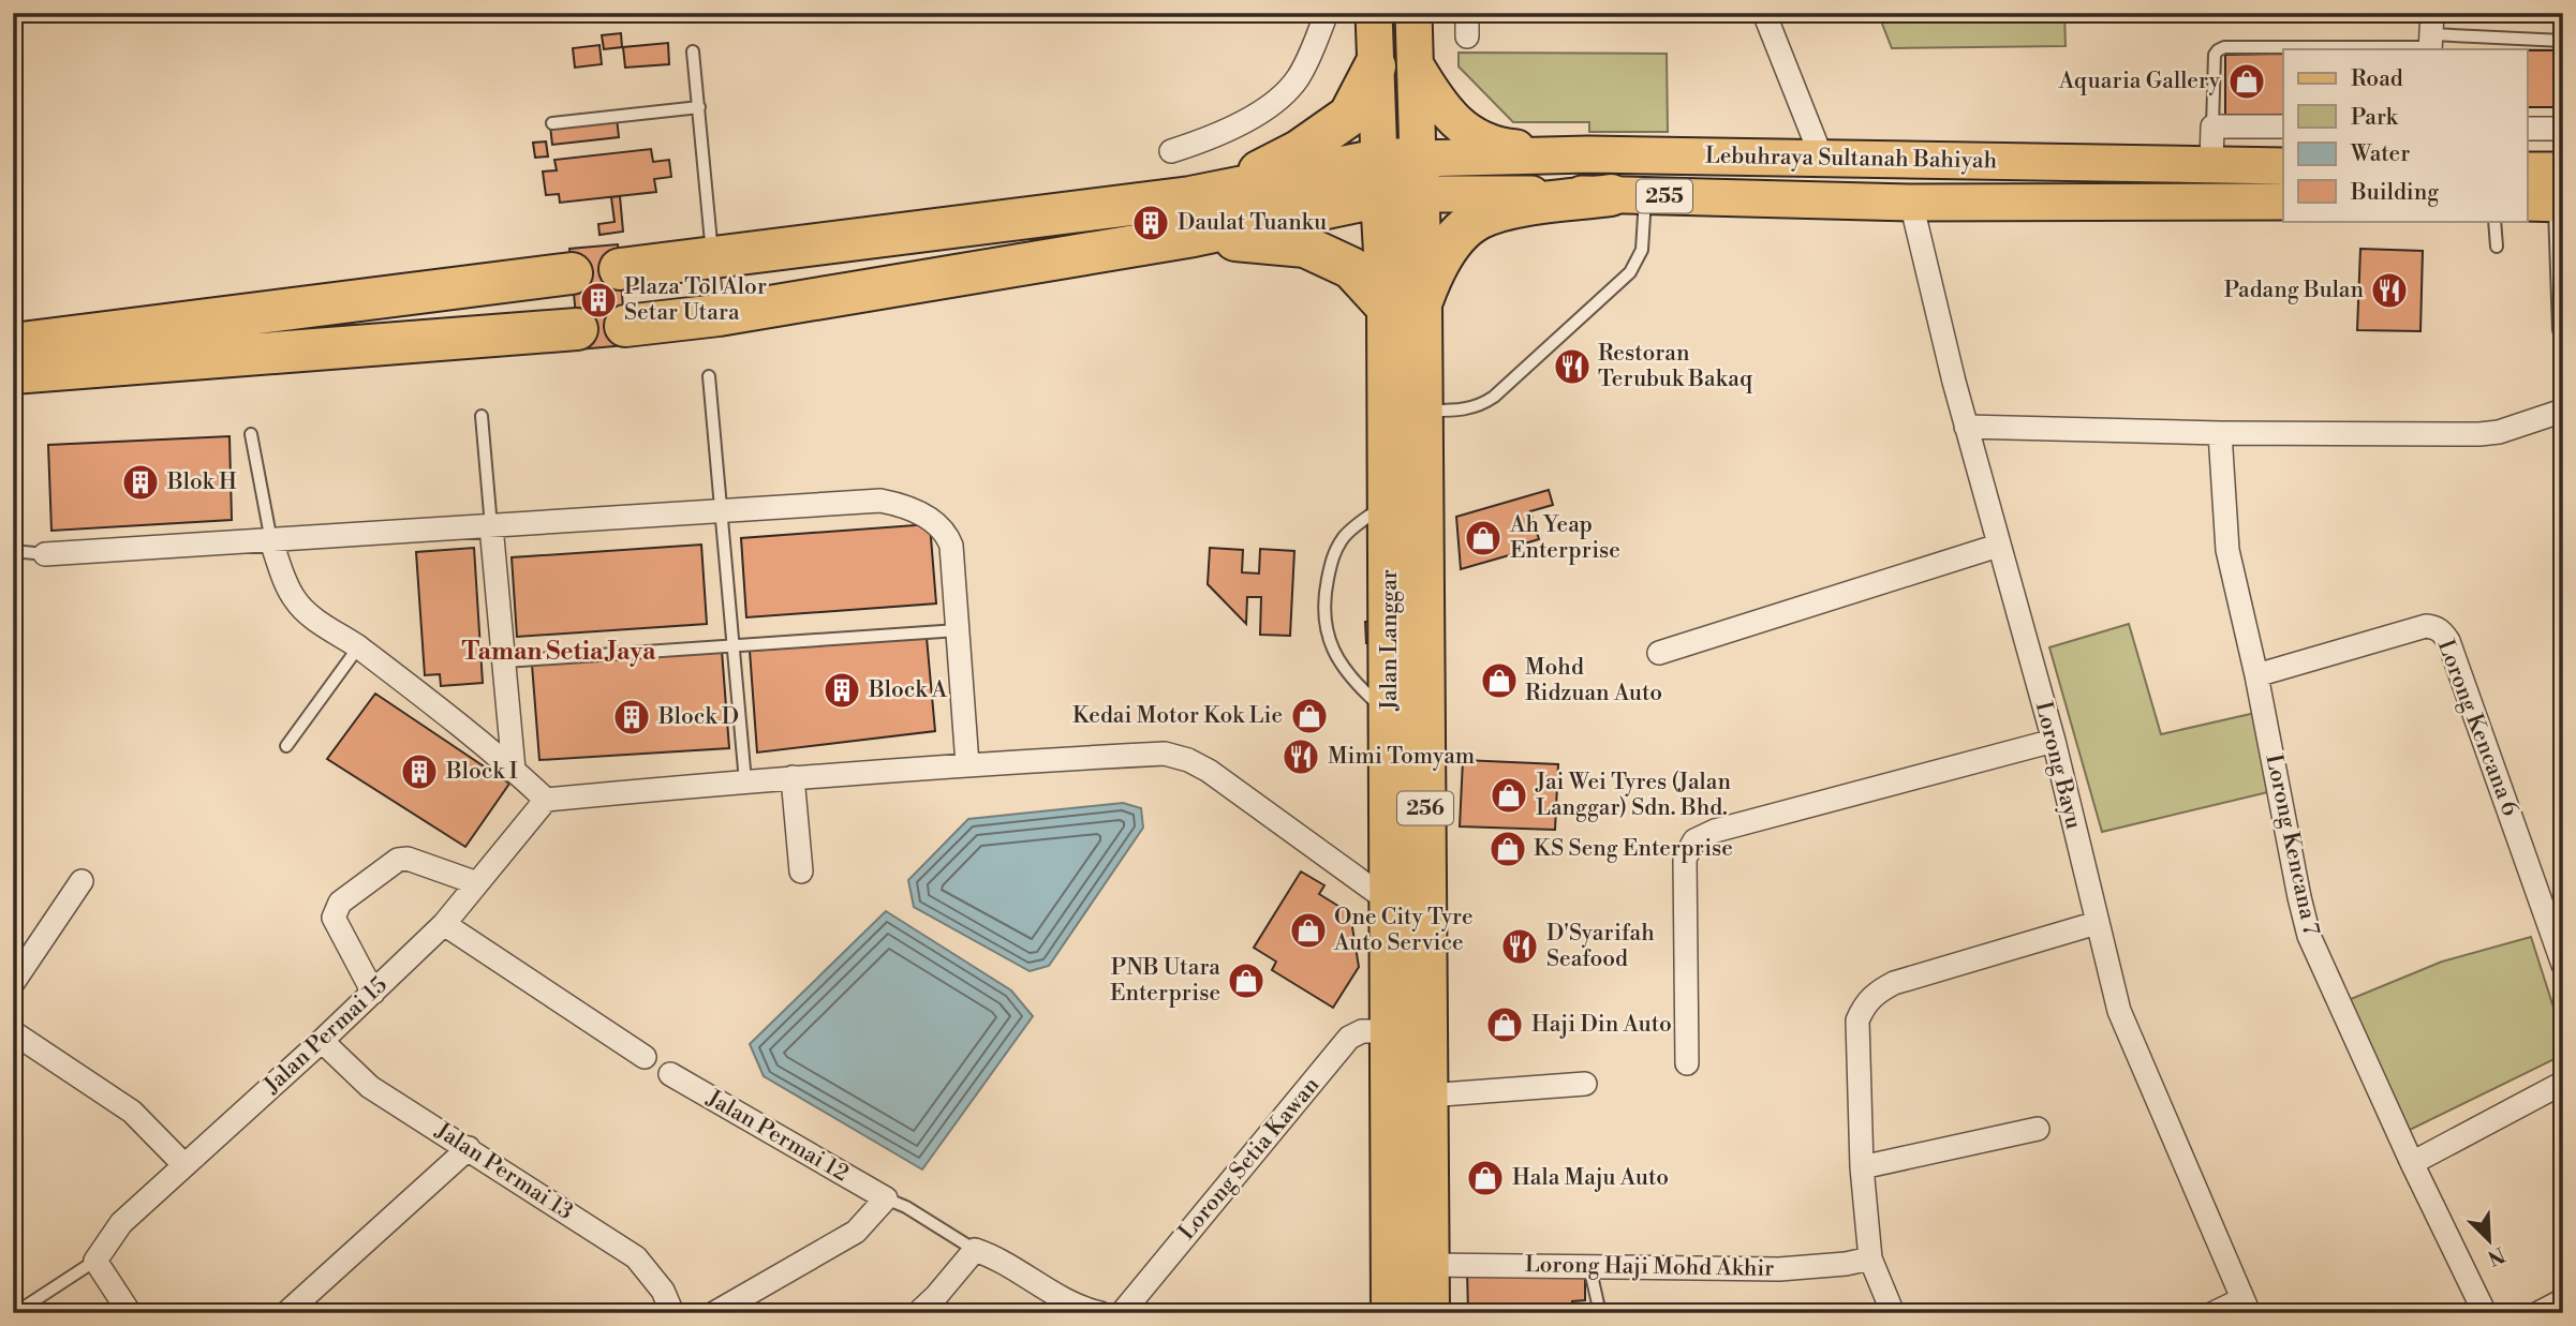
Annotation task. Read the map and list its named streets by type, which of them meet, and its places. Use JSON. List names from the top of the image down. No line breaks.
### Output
{"streets":{"highway":["Jalan Langgar","256"],"main road":["Lebuhraya Sultanah Bahiyah","255"],"street":["Lorong Kencana 6","Lorong Bayu","Lorong Kencana 7","Jalan Permai 15","Jalan Permai 12","Lorong Setia Kawan","Jalan Permai 13","Lorong Haji Mohd Akhir"]},"crossings":[["Lebuhraya Sultanah Bahiyah","Jalan Langgar"],["Lebuhraya Sultanah Bahiyah","Lorong Bayu"],["Jalan Langgar","Lorong Setia Kawan"],["Jalan Langgar","Lorong Haji Mohd Akhir"],["Lorong Kencana 6","Lorong Kencana 7"],["Jalan Permai 15","Jalan Permai 13"]],"districts":["Taman Setia Jaya"],"places":{"shop":["Aquaria Gallery","Ah Yeap Enterprise","Mohd Ridzuan Auto","Kedai Motor Kok Lie","Jai Wei Tyres (Jalan Langgar) Sdn. Bhd.","KS Seng Enterprise","One City Tyre Auto Service","PNB Utara Enterprise","Haji Din Auto","Hala Maju Auto"],"building":["Daulat Tuanku","Plaza Tol Alor Setar Utara","Blok H","Block A","Block D","Block I"],"restaurant":["Padang Bulan","Restoran Terubuk Bakaq","Mimi Tomyam","D'Syarifah Seafood"]},"legend":["Road","Park","Water","Building"],"north":"bottom right"}
